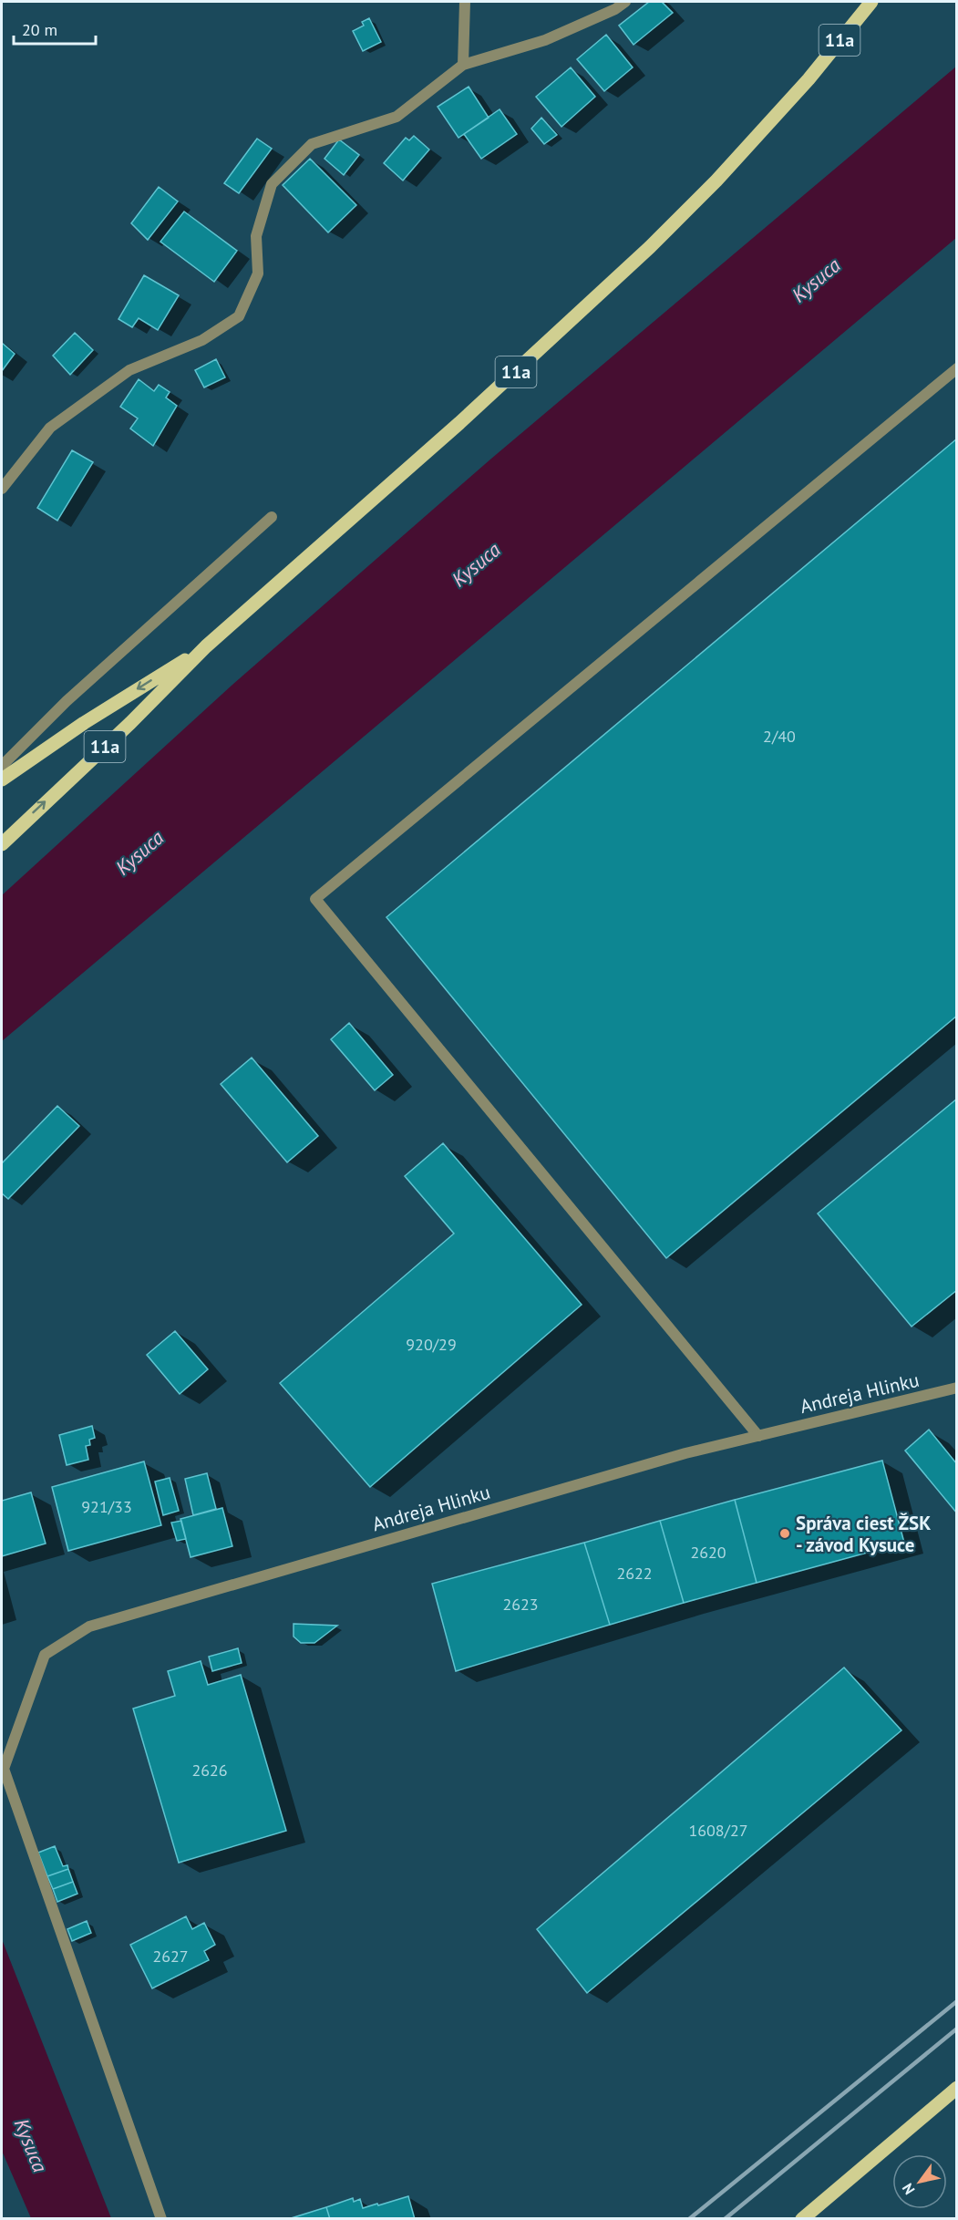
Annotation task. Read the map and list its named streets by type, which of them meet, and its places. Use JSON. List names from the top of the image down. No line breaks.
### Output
{"streets":{"main road":["11a"],"street":["Andreja Hlinku"]},"water":["Kysuca"],"places":["Správa ciest ŽSK - závod Kysuce"],"house_numbers":["2/40","920/29","921/33","2620","2622","2623","2626","1608/27","2627"],"scale_bar":"20 m","north":"bottom left"}
